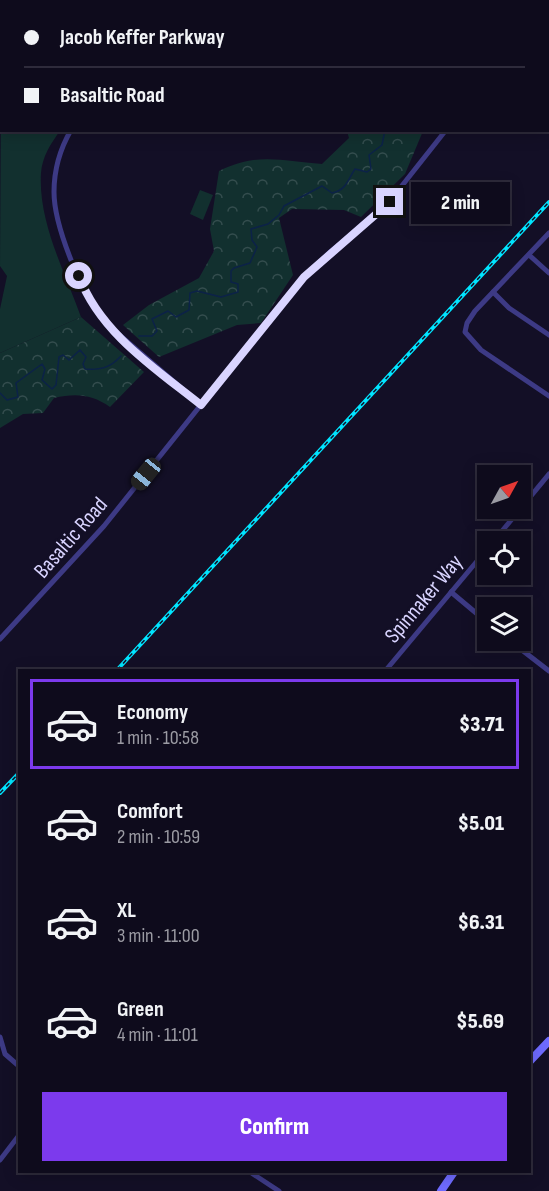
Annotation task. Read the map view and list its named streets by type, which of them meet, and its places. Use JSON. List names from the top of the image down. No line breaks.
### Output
{"streets":{"street":["Basaltic Road","Spinnaker Way"]},"north":"top right","page":{"banner":["Jacob Keffer Parkway","Basaltic Road"],"bubble":"2 min","list":[{"name":"Economy","note":"1 min · 10:58","value":"$3.71"},{"name":"Comfort","note":"2 min · 10:59","value":"$5.01"},{"name":"XL","note":"3 min · 11:00","value":"$6.31"},{"name":"Green","note":"4 min · 11:01","value":"$5.69"}],"buttons":"Confirm"}}
